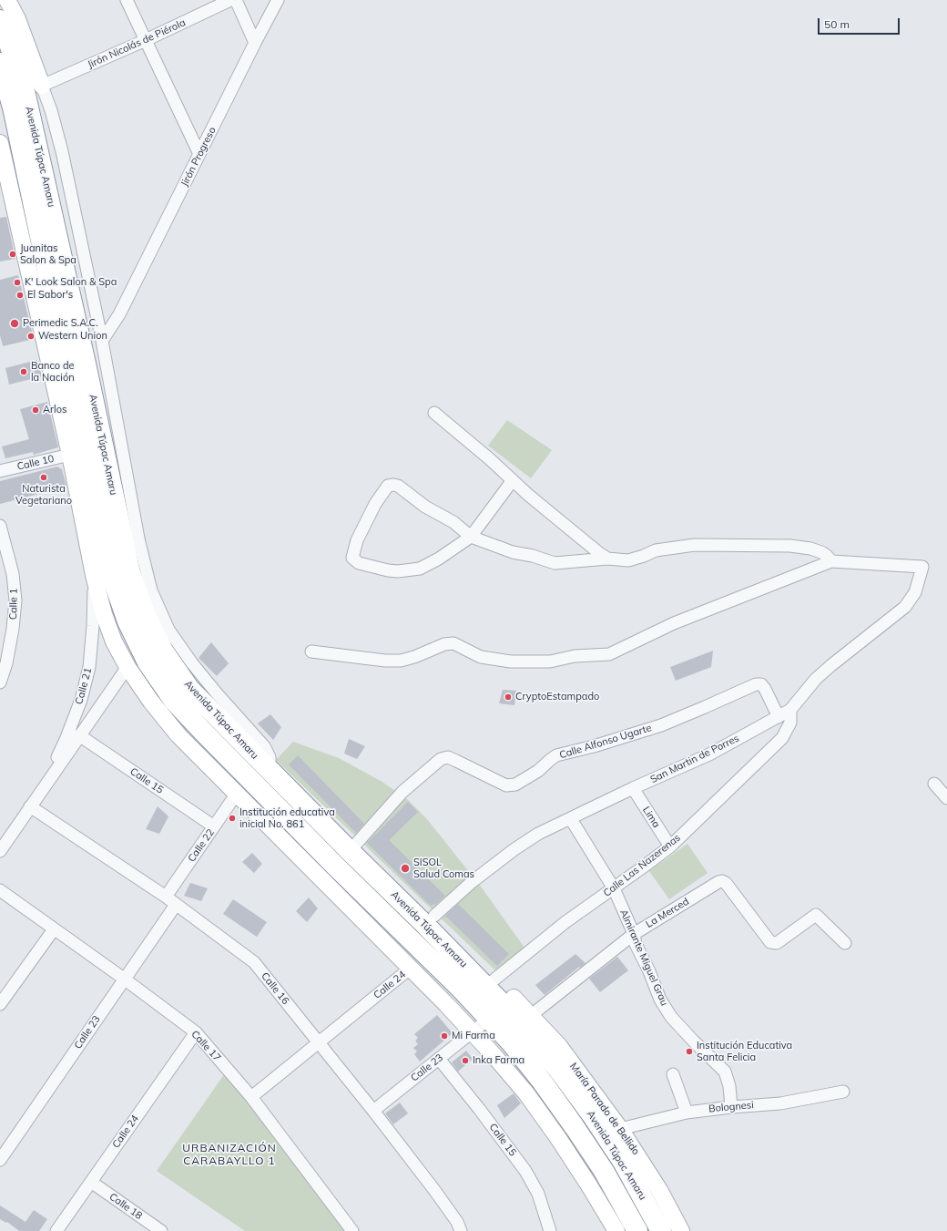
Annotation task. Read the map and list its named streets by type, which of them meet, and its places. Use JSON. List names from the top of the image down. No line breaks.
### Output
{"streets":{"highway":["Avenida Túpac Amaru"],"main road":["María Parado de Bellido"],"street":["Jirón Nicolás de Piérola","Jirón Progreso","Calle 10","Calle 1","Calle 21","Calle Alfonso Ugarte","San Martin de Porres","Calle 15","Lima","Calle 22","Calle Las Nazerenas","La Merced","Almirante Miguel Grau","Calle 24","Calle 16","Calle 23","Calle 17","Bolognesi","Calle 18"]},"crossings":[["Avenida Túpac Amaru","Calle Alfonso Ugarte"],["Avenida Túpac Amaru","Calle Las Nazerenas"],["Avenida Túpac Amaru","La Merced"],["Avenida Túpac Amaru","Calle 23"],["Avenida Túpac Amaru","María Parado de Bellido"],["Calle 21","Calle 15"],["Calle 21","Calle 16"],["Calle Alfonso Ugarte","San Martin de Porres"],["San Martin de Porres","Lima"],["San Martin de Porres","Calle Las Nazerenas"],["San Martin de Porres","Almirante Miguel Grau"],["Calle 15","Calle 22"],["Calle 15","Calle 23"],["Lima","Calle Las Nazerenas"],["Calle 22","Calle 16"],["Calle Las Nazerenas","Almirante Miguel Grau"],["La Merced","Almirante Miguel Grau"],["La Merced","María Parado de Bellido"],["Almirante Miguel Grau","Bolognesi"],["Calle 24","Calle 16"],["Calle 24","Calle 17"],["Calle 24","Calle 18"],["Calle 16","Calle 23"],["Calle 23","Calle 17"],["Bolognesi","María Parado de Bellido"]],"districts":["URBANIZACIÓN CARABAYLLO 1"],"places":["Juanitas Salon & Spa","K' Look Salon & Spa","El Sabor's","Perimedic S.A.C.","Western Union","Banco de la Nación","Arlos","Naturista Vegetariano","CryptoEstampado","Institución educativa inicial No. 861","SISOL Salud Comas","Mi Farma","Institución Educativa Santa Felicia","Inka Farma"],"scale_bar":"50 m"}
